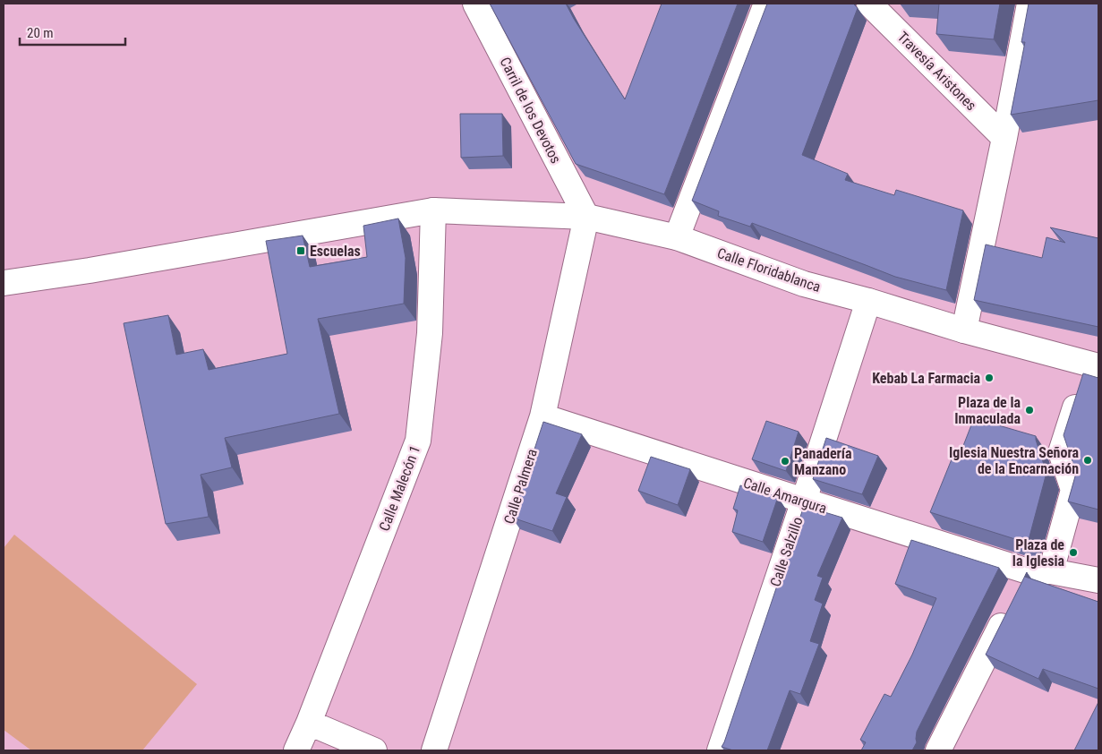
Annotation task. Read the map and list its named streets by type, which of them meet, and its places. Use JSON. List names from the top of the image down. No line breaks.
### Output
{"streets":{"street":["Travesía Aristones","Carril de los Devotos","Calle Floridablanca","Calle Palmera","Calle Malecón 1","Calle Amargura","Calle Salzillo"]},"crossings":[["Carril de los Devotos","Calle Floridablanca"],["Carril de los Devotos","Calle Palmera"],["Calle Floridablanca","Calle Palmera"],["Calle Floridablanca","Calle Malecón 1"],["Calle Floridablanca","Calle Salzillo"],["Calle Palmera","Calle Amargura"],["Calle Amargura","Calle Salzillo"]],"places":{"transit":["Escuelas"],"other":["Kebab La Farmacia","Plaza de la Inmaculada","Iglesia Nuestra Señora de la Encarnación","Panadería Manzano","Plaza de la Iglesia"]},"scale_bar":"20 m"}
